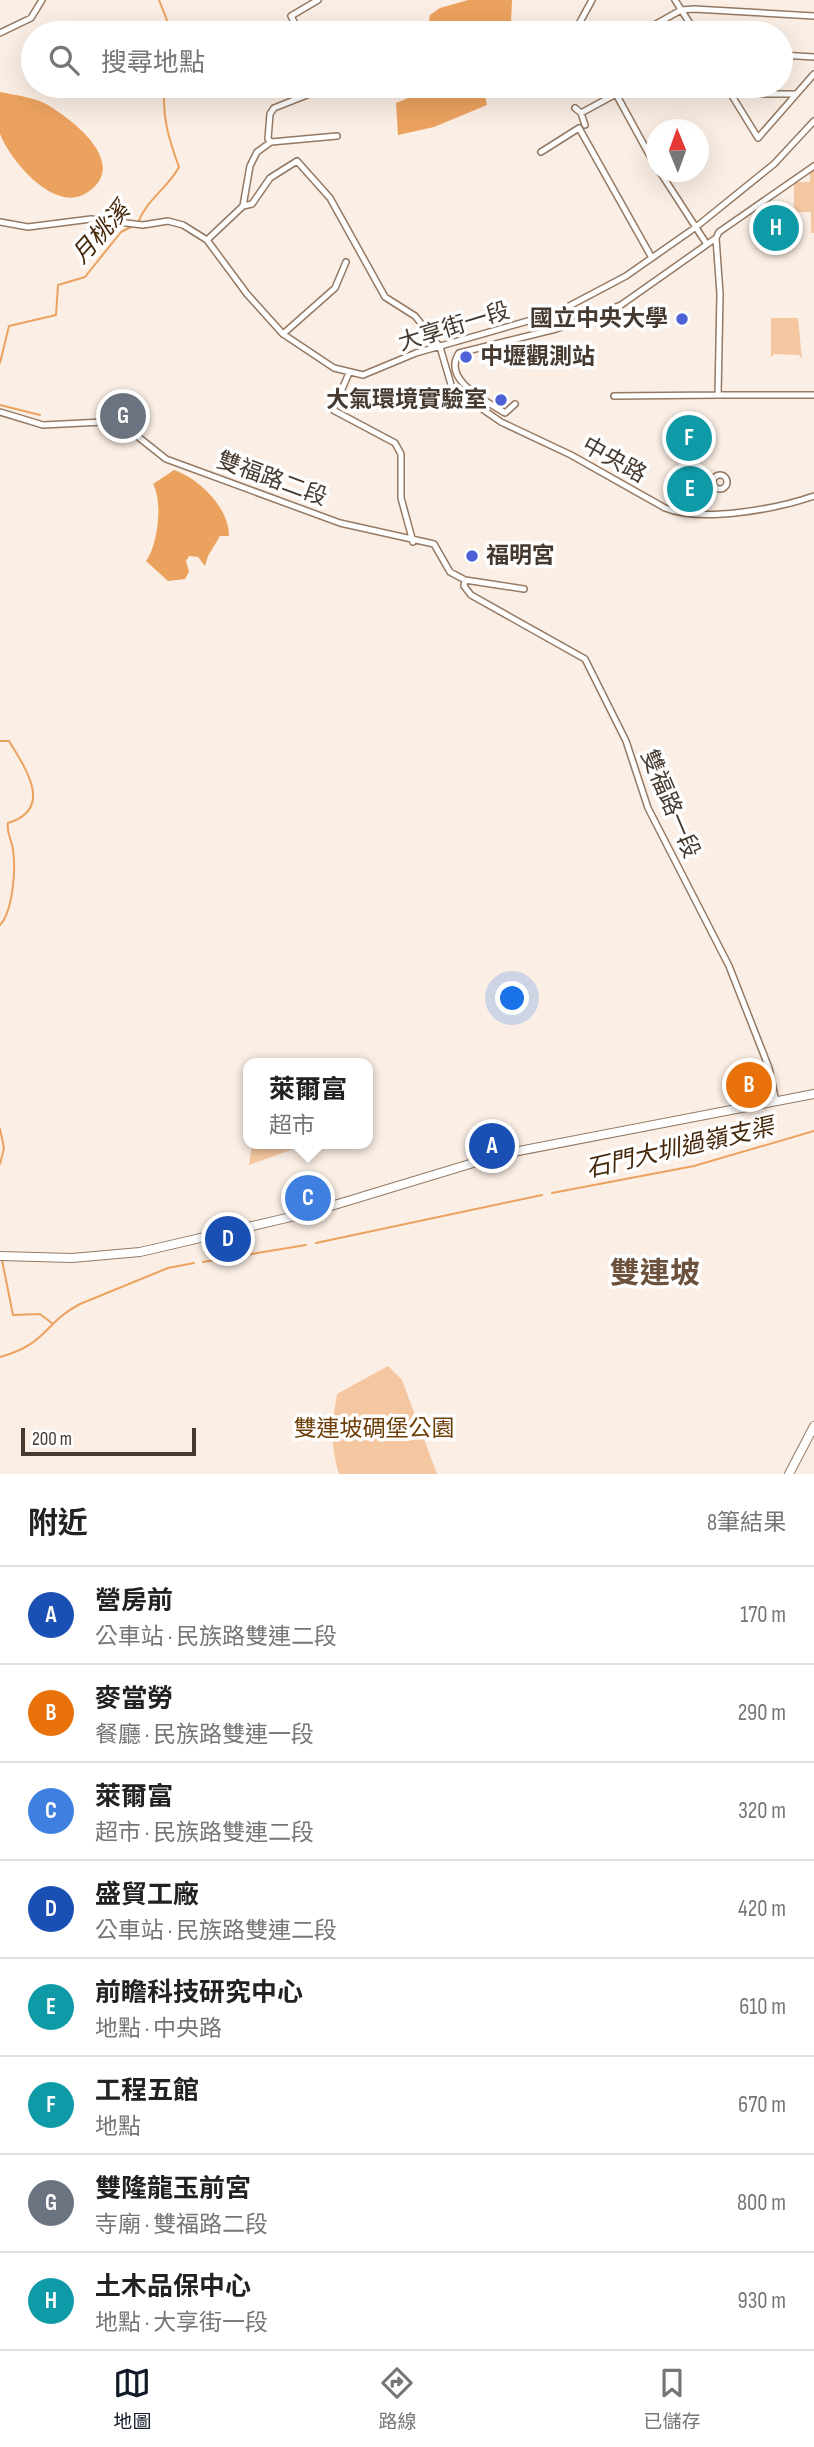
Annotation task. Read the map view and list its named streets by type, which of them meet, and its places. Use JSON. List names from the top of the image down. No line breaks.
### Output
{"streets":{"street":["大享街一段","中央路","雙福路二段","雙福路一段"]},"crossings":[["大享街一段","中央路"],["雙福路二段","雙福路一段"]],"districts":["雙連坡"],"water":["月桃溪","石門大圳過嶺支渠"],"parks":["雙連坡碉堡公園"],"places":["國立中央大學","中壢觀測站","大氣環境實驗室","福明宮"],"scale_bar":"200 m","north":"top","page":{"search":"搜尋地點","pins":["H","G","F","E","B","A","C","D"],"popup":["萊爾富","超市"],"scale":"200 m","heading":["附近","8筆結果"],"list":[{"mark":"A","name":"營房前","note":"公車站 · 民族路雙連二段","value":"170 m"},{"mark":"B","name":"麥當勞","note":"餐廳 · 民族路雙連一段","value":"290 m"},{"mark":"C","name":"萊爾富","note":"超市 · 民族路雙連二段","value":"320 m"},{"mark":"D","name":"盛貿工廠","note":"公車站 · 民族路雙連二段","value":"420 m"},{"mark":"E","name":"前瞻科技研究中心","note":"地點 · 中央路","value":"610 m"},{"mark":"F","name":"工程五館","note":"地點","value":"670 m"},{"mark":"G","name":"雙隆龍玉前宮","note":"寺廟 · 雙福路二段","value":"800 m"},{"mark":"H","name":"土木品保中心","note":"地點 · 大享街一段","value":"930 m"}],"nav":["地圖","路線","已儲存"]}}
